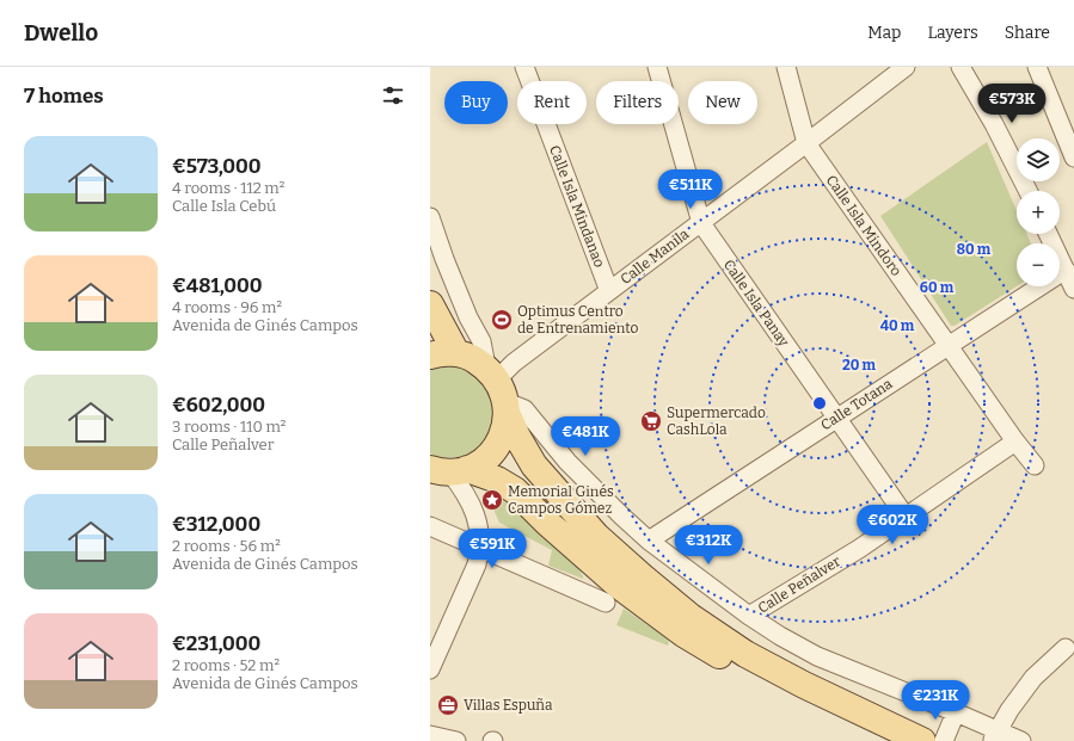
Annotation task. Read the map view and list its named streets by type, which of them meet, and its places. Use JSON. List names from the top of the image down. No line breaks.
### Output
{"streets":{"street":["Calle Isla Mindanao","Calle Isla Mindoro","Calle Manila","Calle Isla Panay","Calle Totana","Calle Peñalver"]},"crossings":[["Calle Isla Mindanao","Calle Manila"],["Calle Isla Mindoro","Calle Manila"],["Calle Isla Mindoro","Calle Totana"],["Calle Isla Mindoro","Calle Peñalver"],["Calle Manila","Calle Isla Panay"],["Calle Isla Panay","Calle Totana"],["Calle Isla Panay","Calle Peñalver"]],"places":{"sports":["Optimus Centro de Entrenamiento"],"supermarket":["Supermercado CashLola"],"place":["Memorial Ginés Campos Gómez"],"office":["Villas Espuña"]},"page":{"header":"Dwello","nav":["Map","Layers","Share"],"heading":"7 homes","chip":["Buy","Rent","Filters","New"],"price":["€573K","€511K","€481K","€602K","€312K","€591K","€231K"],"list":[{"name":"€573,000","note":"4 rooms · 112 m² · Calle Isla Cebú"},{"name":"€481,000","note":"4 rooms · 96 m² · Avenida de Ginés Campos"},{"name":"€602,000","note":"3 rooms · 110 m² · Calle Peñalver"},{"name":"€312,000","note":"2 rooms · 56 m² · Avenida de Ginés Campos"},{"name":"€231,000","note":"2 rooms · 52 m² · Avenida de Ginés Campos"}],"map_buttons":["+","−"]},"rings":["80 m","60 m","40 m","20 m"]}
